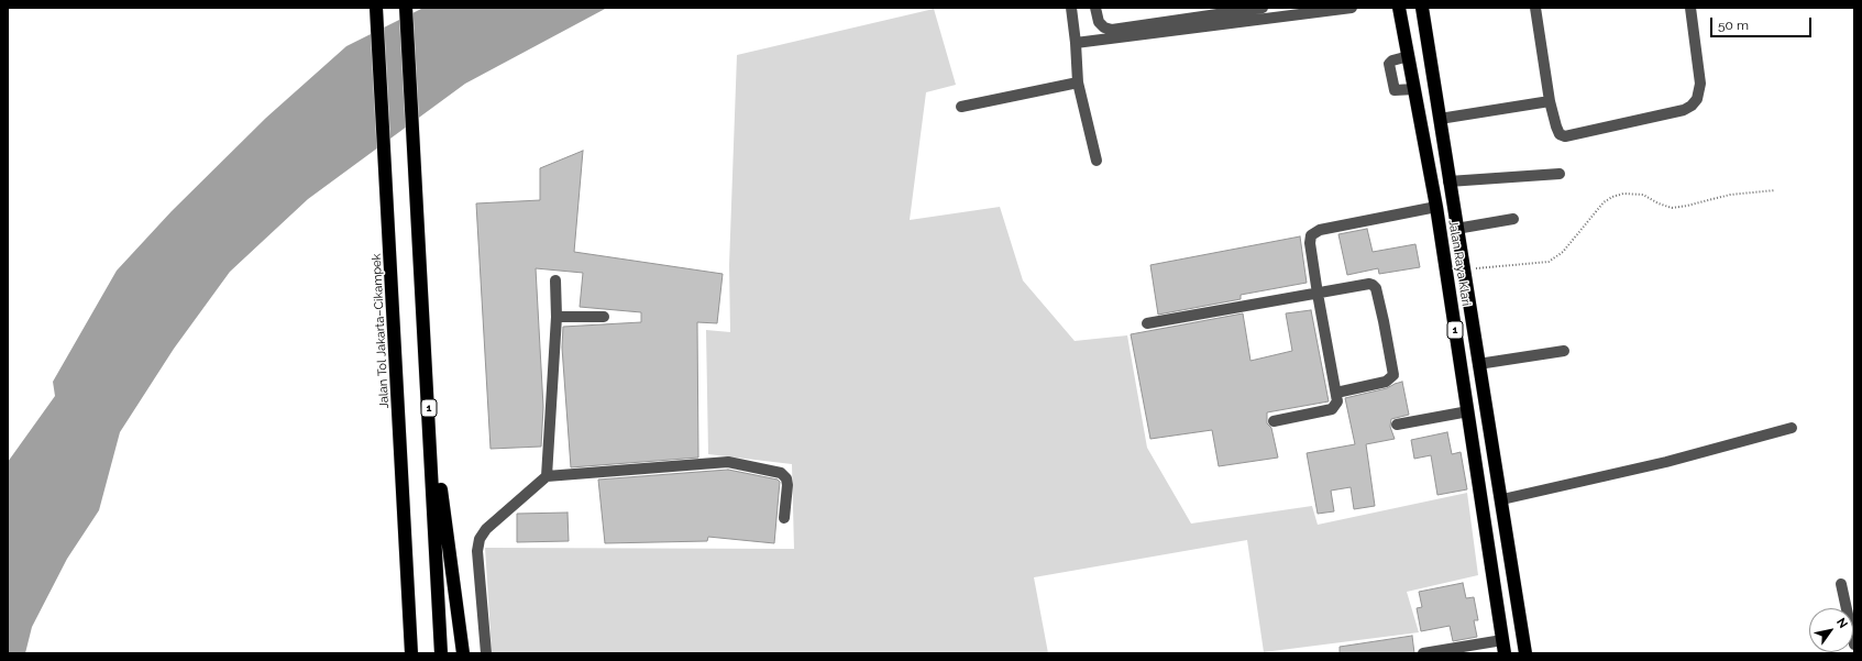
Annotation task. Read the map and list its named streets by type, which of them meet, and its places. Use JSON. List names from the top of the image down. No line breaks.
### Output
{"streets":{"highway":["Jalan Raya Klari","1","Jalan Tol Jakarta–Cikampek"]},"scale_bar":"50 m","north":"top right"}
